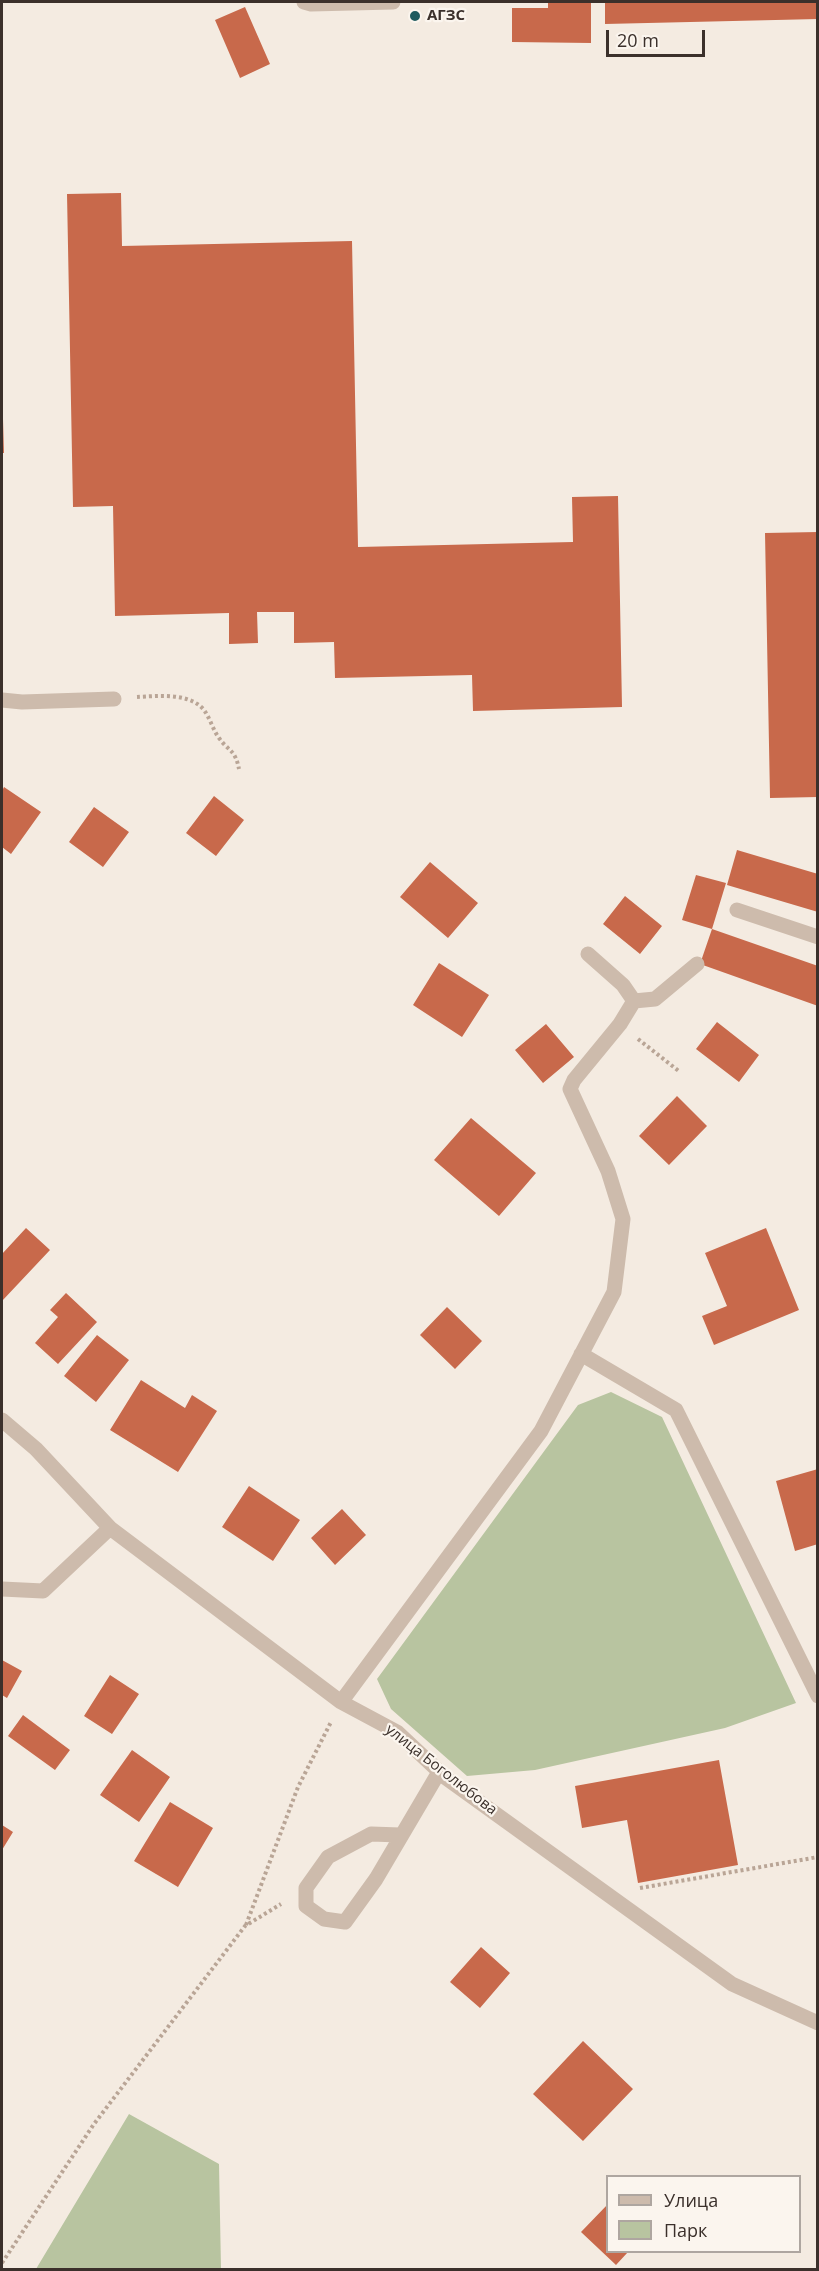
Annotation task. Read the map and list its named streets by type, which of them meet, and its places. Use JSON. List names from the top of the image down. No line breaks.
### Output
{"streets":{"street":["улица Боголюбова"]},"places":["АГЗС"],"legend":["Улица","Парк"],"scale_bar":"20 m"}
